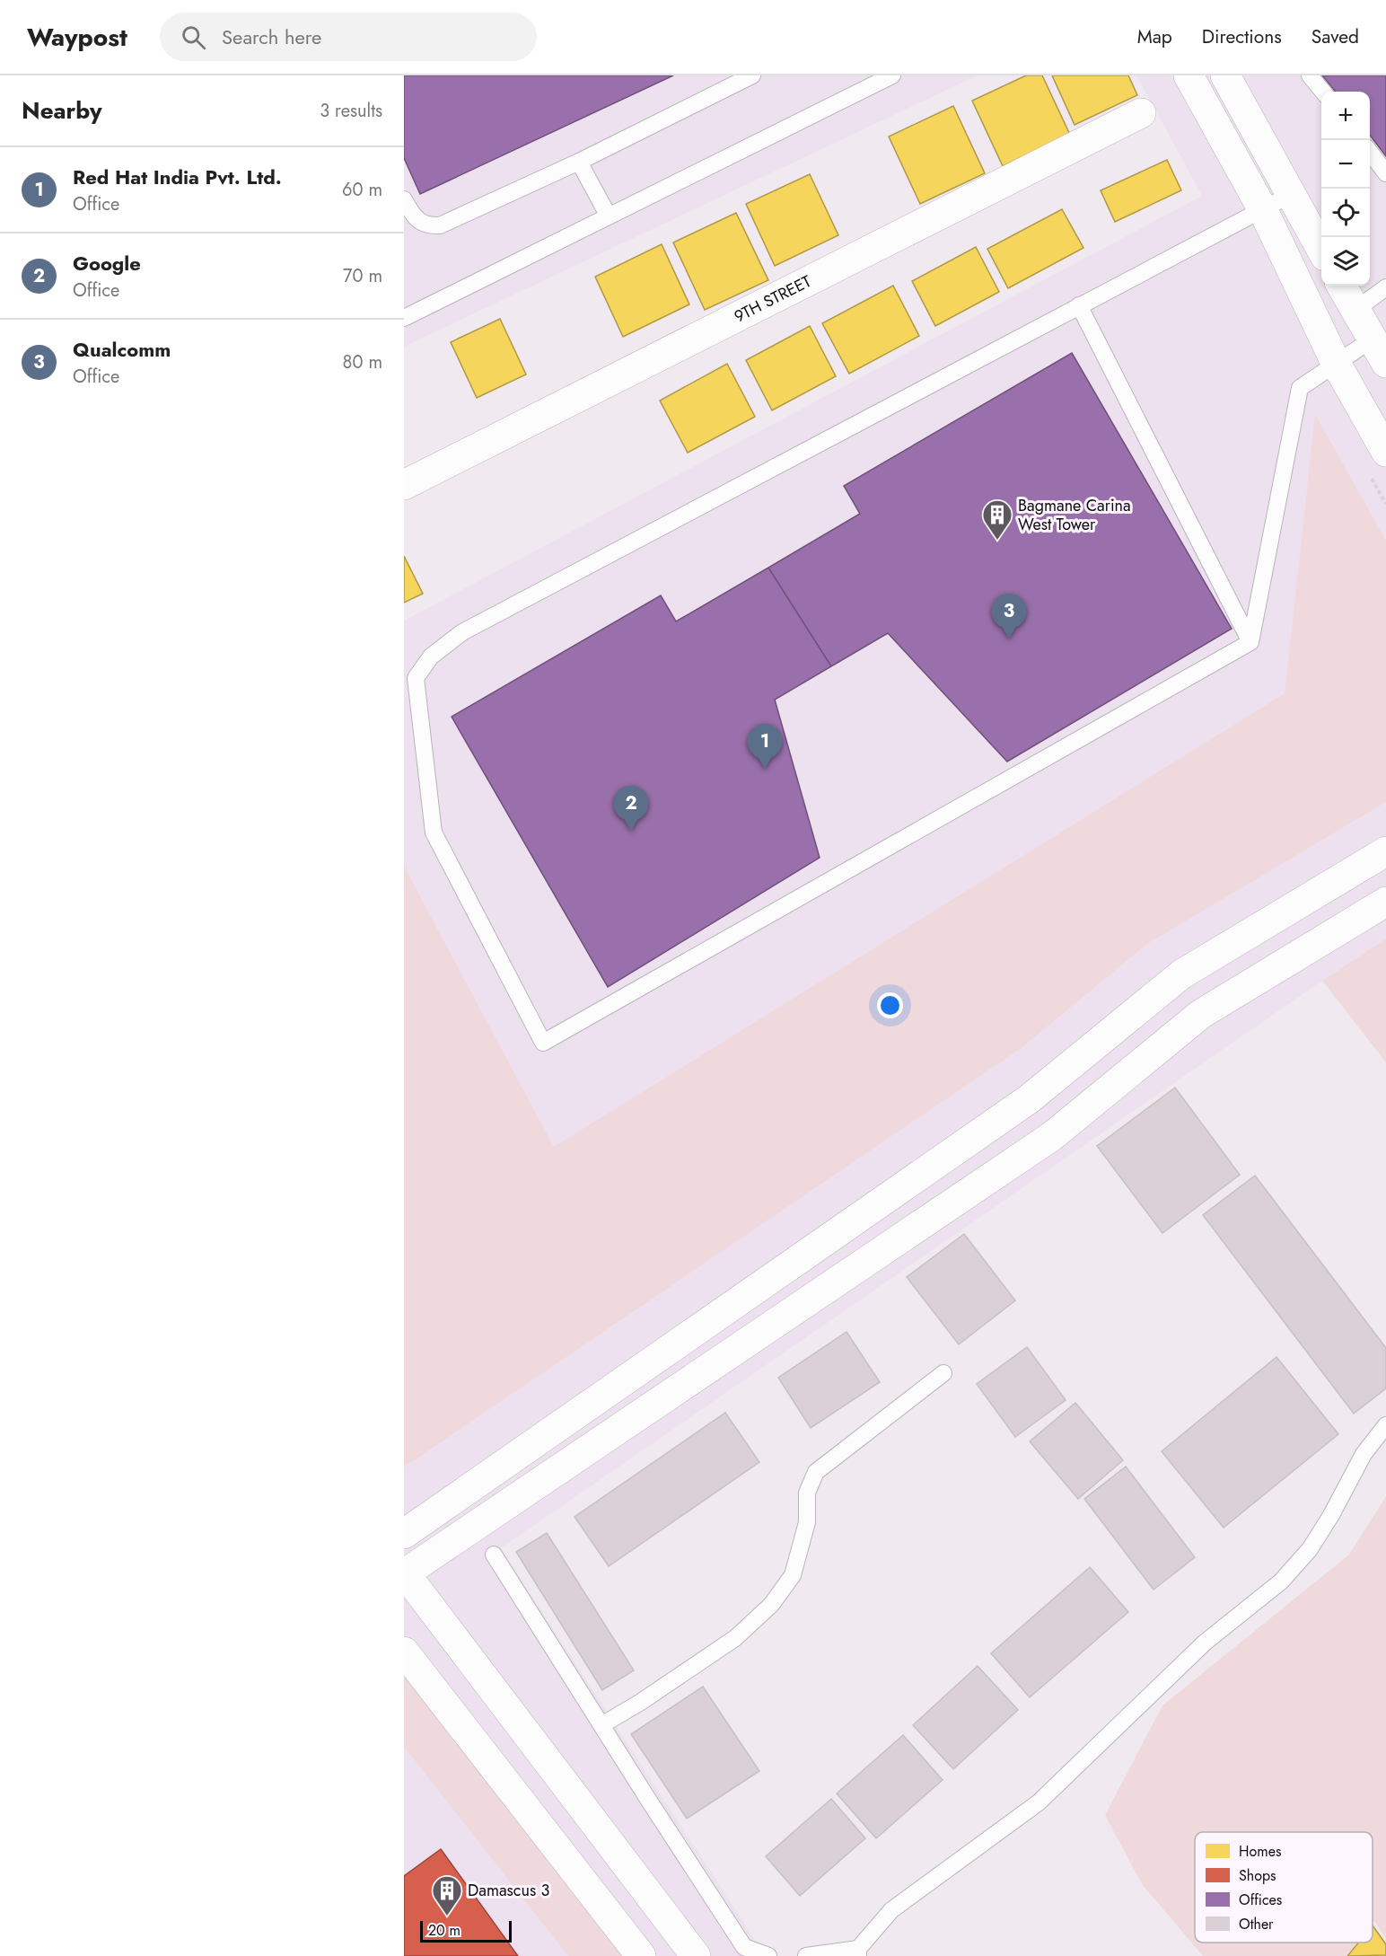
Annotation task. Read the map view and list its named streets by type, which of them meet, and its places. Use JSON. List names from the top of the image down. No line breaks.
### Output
{"streets":{"street":["9TH STREET"]},"places":{"building":["Bagmane Carina West Tower","Damascus 3"]},"legend":["Homes","Shops","Offices","Other"],"scale_bar":"20 m","page":{"header":"Waypost","search":"Search here","nav":["Map","Directions","Saved"],"heading":["Nearby","3 results"],"map_buttons":["+","−"],"list":[{"mark":"1","name":"Red Hat India Pvt. Ltd.","note":"Office","value":"60 m"},{"mark":"2","name":"Google","note":"Office","value":"70 m"},{"mark":"3","name":"Qualcomm","note":"Office","value":"80 m"}],"pins":["3","1","2"],"scale":"20 m"}}
